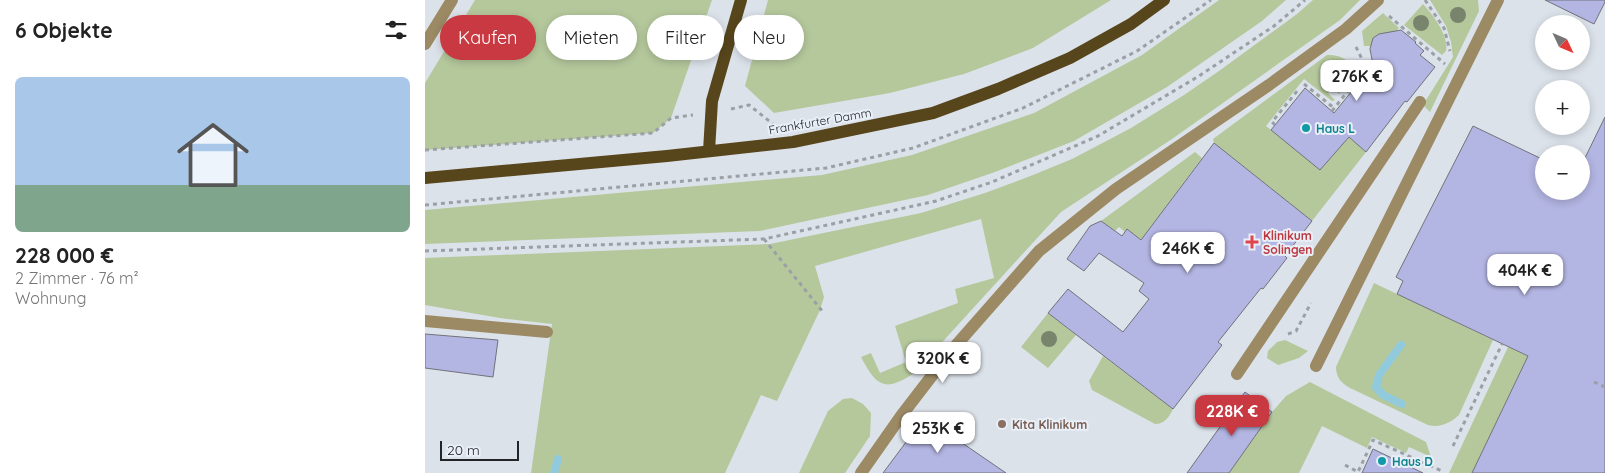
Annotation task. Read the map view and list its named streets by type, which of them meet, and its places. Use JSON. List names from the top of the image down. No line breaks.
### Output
{"streets":{"main road":["Frankfurter Damm"]},"places":{"other":["Haus L","Kita Klinikum","Haus D"],"health":["Klinikum Solingen"]},"scale_bar":"20 m","north":"bottom right","page":{"heading":"6 Objekte","map_buttons":["+","−"],"chip":["Kaufen","Mieten","Filter","Neu"],"list":[{"name":"228 000 €","note":"2 Zimmer · 76 m² · Wohnung"}],"price":["276K €","246K €","404K €","320K €","228K €","253K €"],"scale":"20 m"}}
